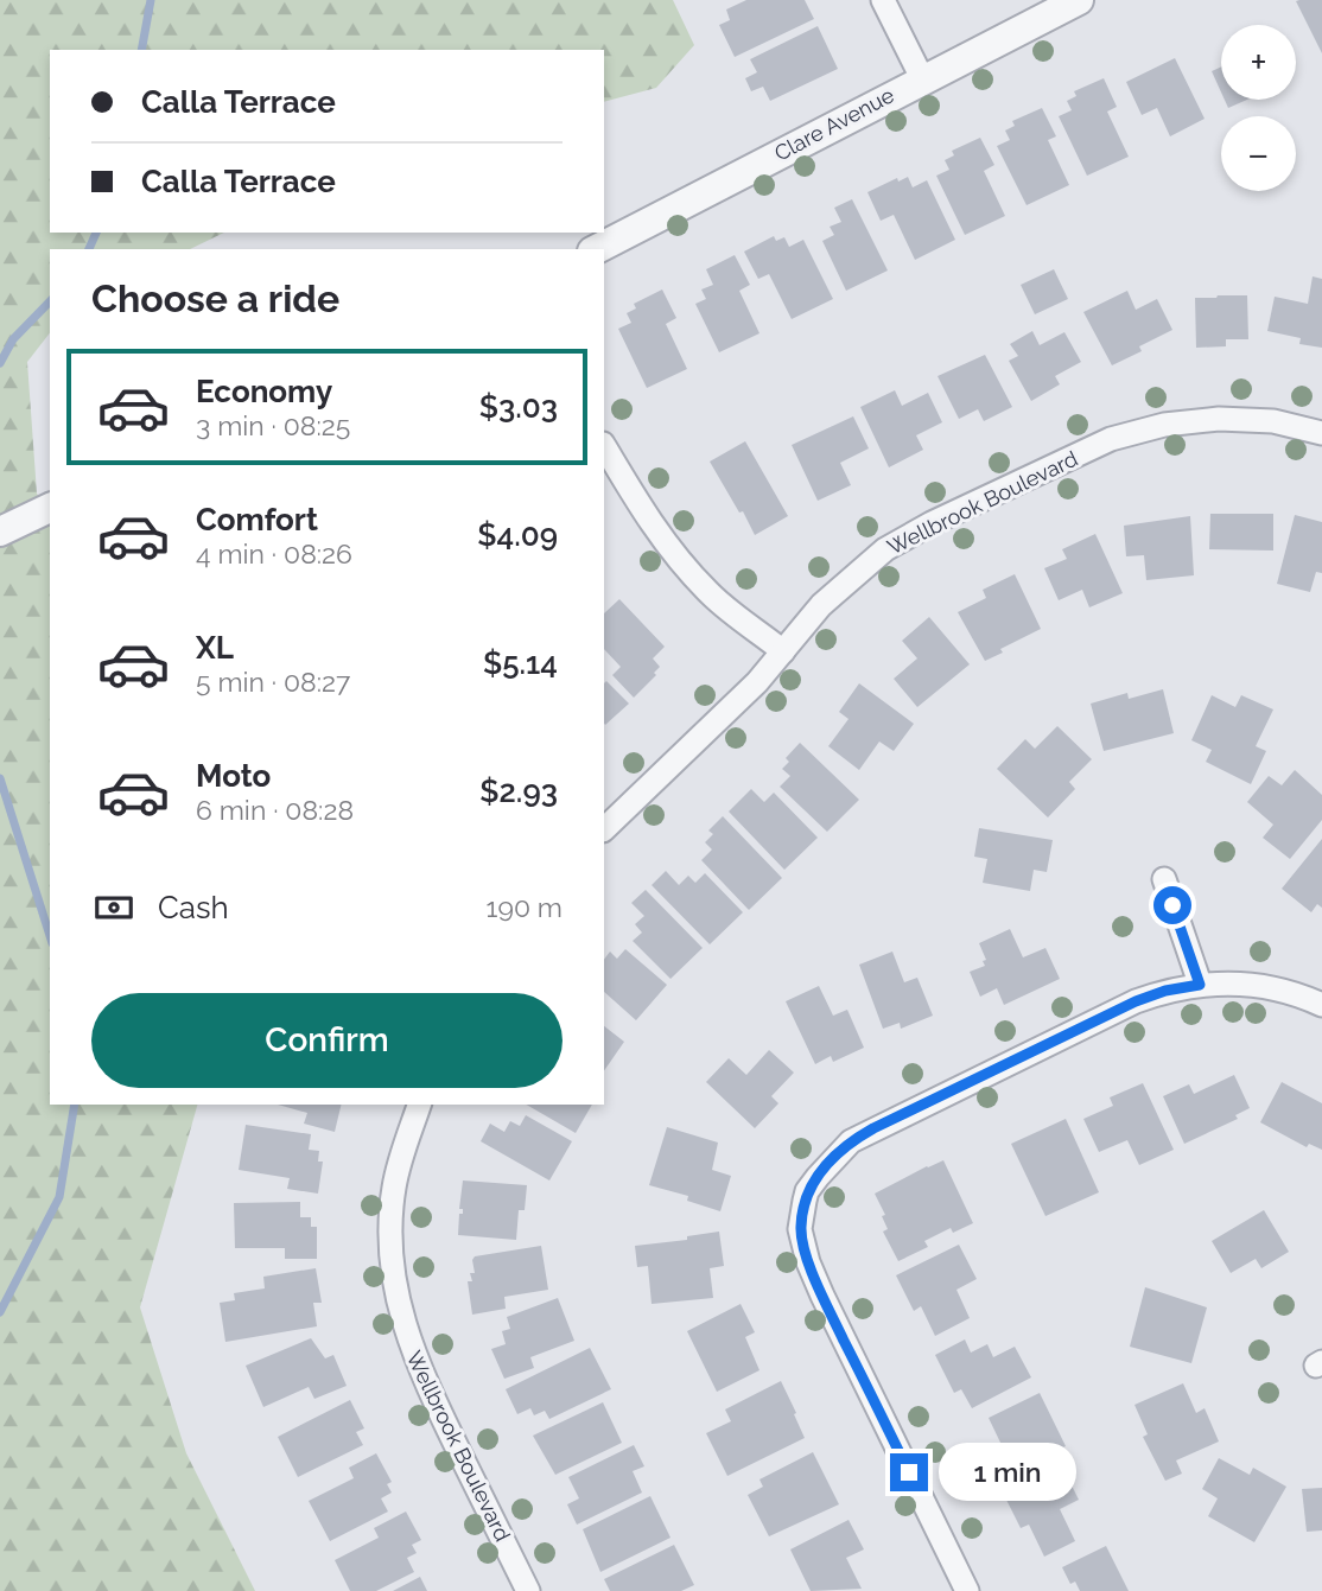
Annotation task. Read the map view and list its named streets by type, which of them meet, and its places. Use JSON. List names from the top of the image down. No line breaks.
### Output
{"streets":{"street":["Clare Avenue","Wellbrook Boulevard"]},"page":{"map_buttons":["+","−"],"banner":["Calla Terrace","Calla Terrace"],"heading":"Choose a ride","list":[{"name":"Economy","note":"3 min · 08:25","value":"$3.03"},{"name":"Comfort","note":"4 min · 08:26","value":"$4.09"},{"name":"XL","note":"5 min · 08:27","value":"$5.14"},{"name":"Moto","note":"6 min · 08:28","value":"$2.93"}],"pay":["Cash","190 m"],"buttons":"Confirm","bubble":"1 min"}}
